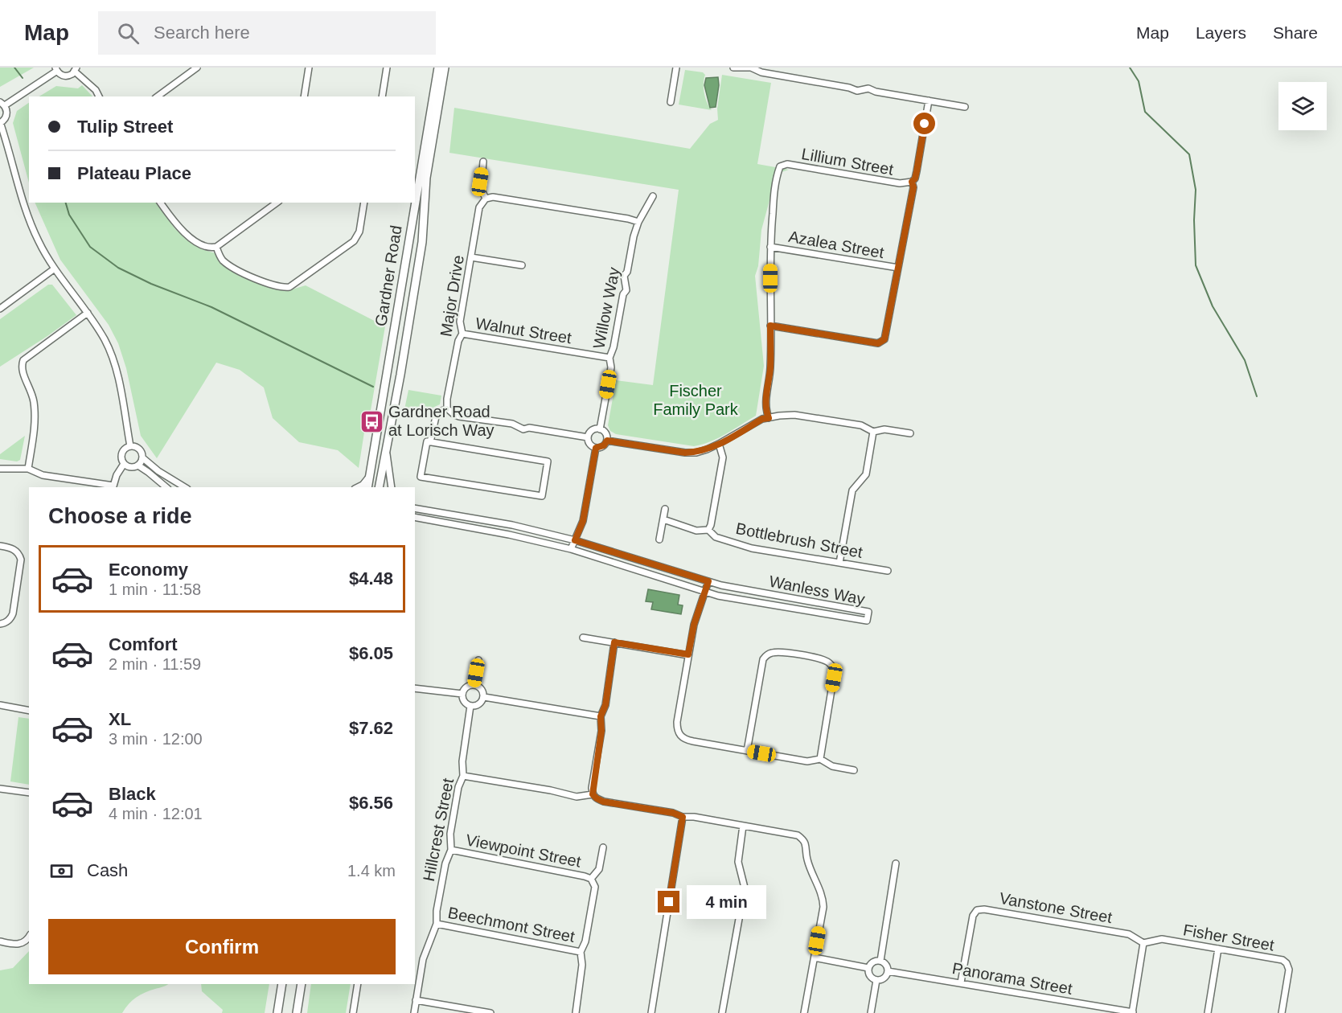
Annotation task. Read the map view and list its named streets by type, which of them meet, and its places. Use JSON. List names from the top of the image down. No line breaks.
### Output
{"streets":{"street":["Lillium Street","Azalea Street","Gardner Road","Major Drive","Willow Way","Walnut Street","Bottlebrush Street","Wanless Way","Hillcrest Street","Viewpoint Street","Vanstone Street","Beechmont Street","Fisher Street","Panorama Street"]},"crossings":[["Lillium Street","Azalea Street"],["Major Drive","Walnut Street"],["Willow Way","Walnut Street"],["Hillcrest Street","Viewpoint Street"],["Hillcrest Street","Beechmont Street"],["Viewpoint Street","Beechmont Street"],["Vanstone Street","Fisher Street"],["Vanstone Street","Panorama Street"]],"parks":["Fischer Family Park"],"places":{"bus stop":["Gardner Road at Lorisch Way"]},"page":{"header":"Map","search":"Search here","nav":["Map","Layers","Share"],"banner":["Tulip Street","Plateau Place"],"heading":"Choose a ride","list":[{"name":"Economy","note":"1 min · 11:58","value":"$4.48"},{"name":"Comfort","note":"2 min · 11:59","value":"$6.05"},{"name":"XL","note":"3 min · 12:00","value":"$7.62"},{"name":"Black","note":"4 min · 12:01","value":"$6.56"}],"pay":["Cash","1.4 km"],"bubble":"4 min","buttons":"Confirm"}}
